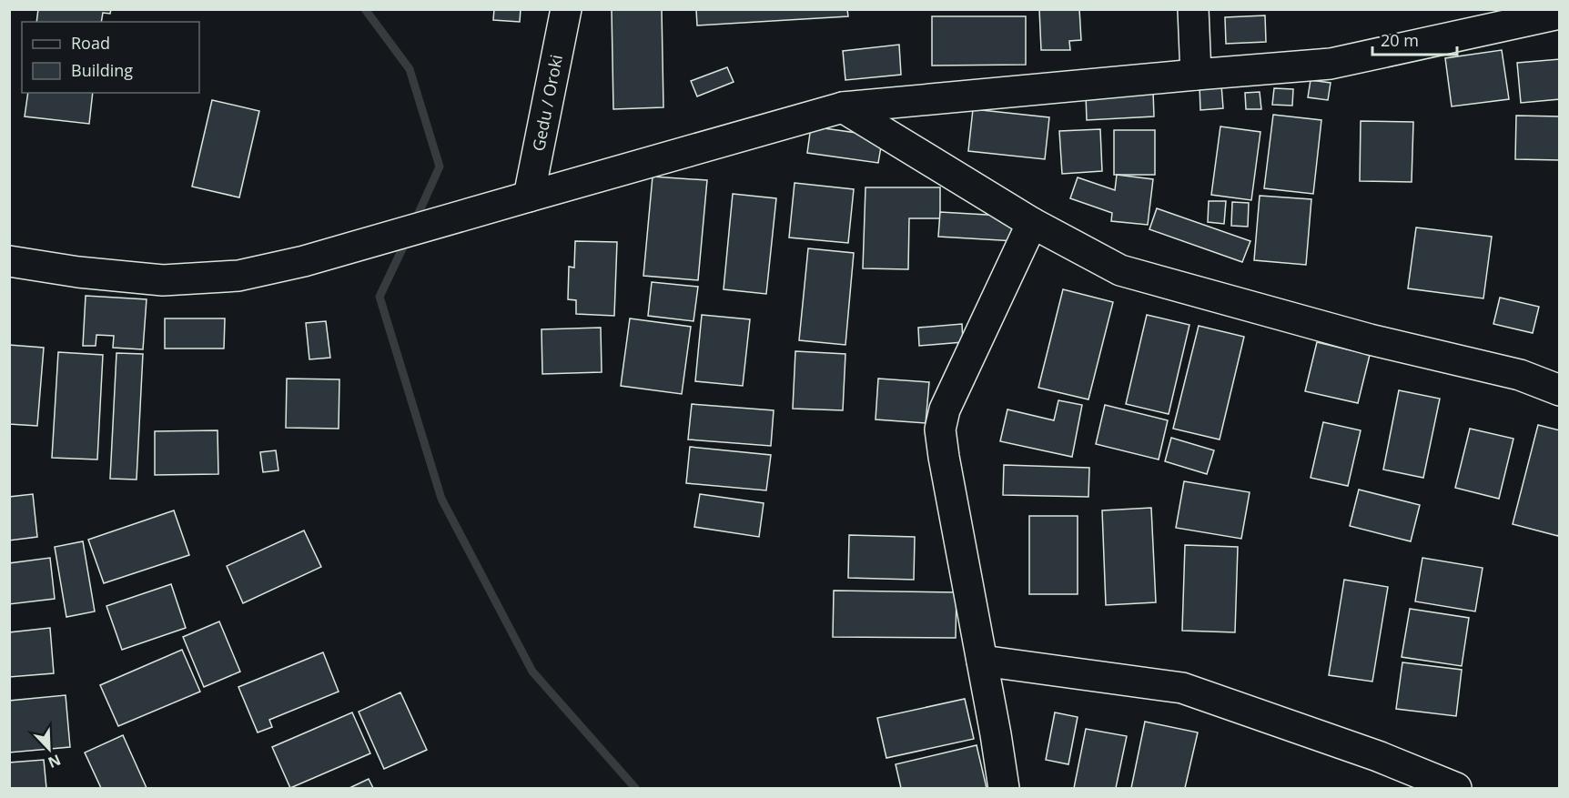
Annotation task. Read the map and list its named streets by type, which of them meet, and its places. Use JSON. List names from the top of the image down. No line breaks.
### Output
{"streets":{"street":["Gedu / Oroki"]},"legend":["Road","Building"],"scale_bar":"20 m","north":"bottom right"}
